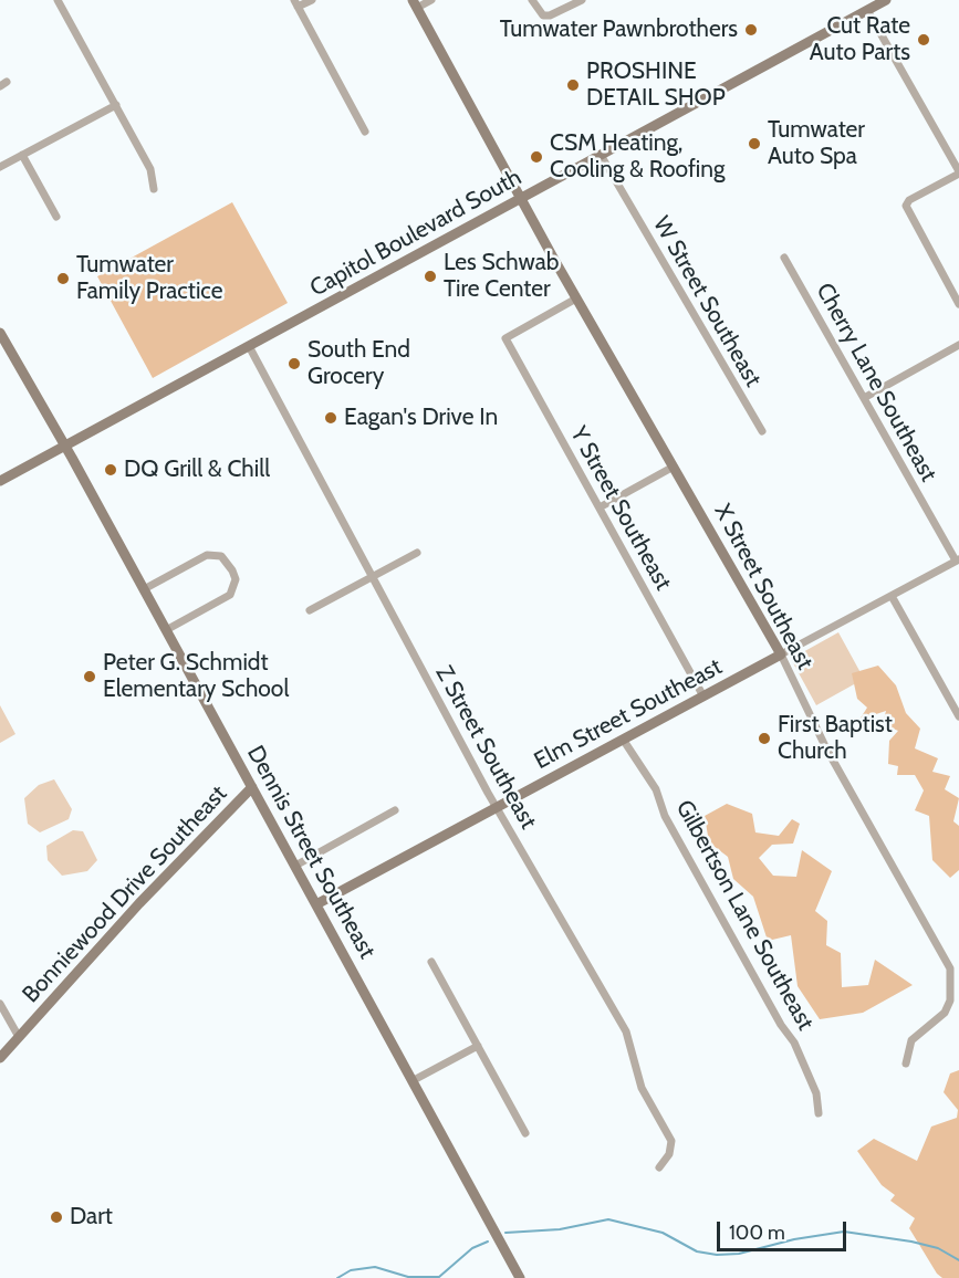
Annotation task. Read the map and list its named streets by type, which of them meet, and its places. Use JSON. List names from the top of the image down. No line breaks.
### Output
{"streets":{"street":["Capitol Boulevard South","W Street Southeast","Cherry Lane Southeast","Y Street Southeast","X Street Southeast","Elm Street Southeast","Z Street Southeast","Dennis Street Southeast","Bonniewood Drive Southeast","Gilbertson Lane Southeast"]},"crossings":[["Capitol Boulevard South","W Street Southeast"],["Capitol Boulevard South","X Street Southeast"],["Capitol Boulevard South","Z Street Southeast"],["Capitol Boulevard South","Dennis Street Southeast"],["Cherry Lane Southeast","Elm Street Southeast"],["Y Street Southeast","X Street Southeast"],["Y Street Southeast","Elm Street Southeast"],["X Street Southeast","Elm Street Southeast"],["Elm Street Southeast","Z Street Southeast"],["Elm Street Southeast","Dennis Street Southeast"],["Elm Street Southeast","Gilbertson Lane Southeast"],["Dennis Street Southeast","Bonniewood Drive Southeast"]],"places":["Tumwater Pawnbrothers","Cut Rate Auto Parts","PROSHINE DETAIL SHOP","Tumwater Auto Spa","CSM Heating, Cooling & Roofing","Les Schwab Tire Center","Tumwater Family Practice","South End Grocery","Eagan's Drive In","DQ Grill & Chill","Peter G. Schmidt Elementary School","First Baptist Church","Dart"],"scale_bar":"100 m"}
